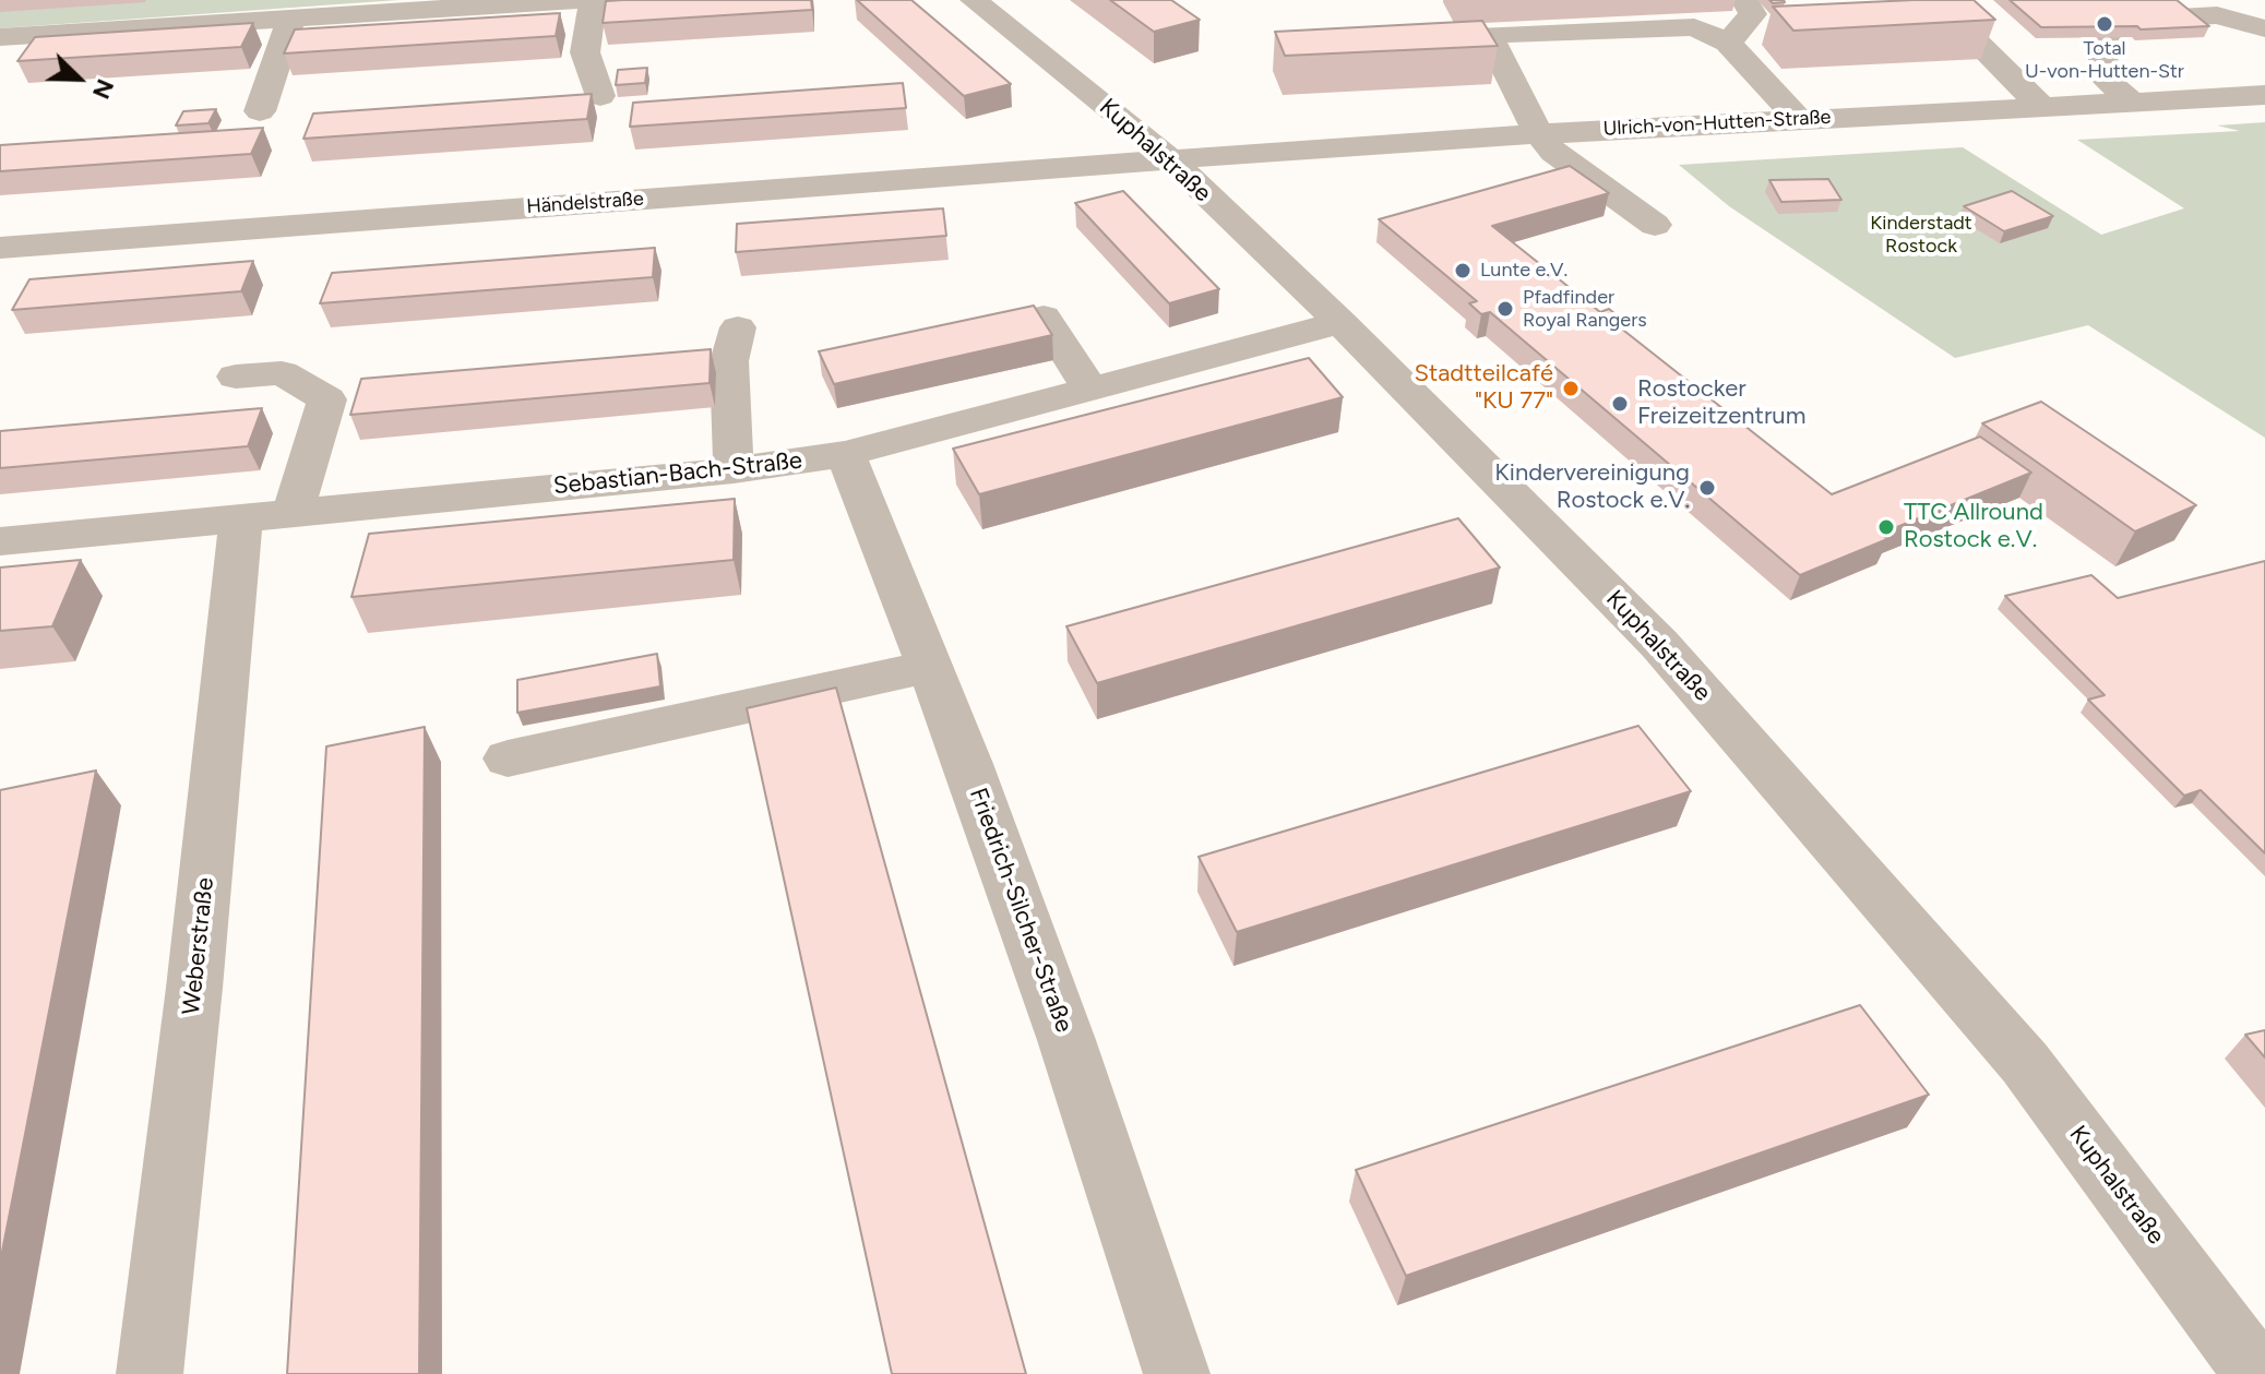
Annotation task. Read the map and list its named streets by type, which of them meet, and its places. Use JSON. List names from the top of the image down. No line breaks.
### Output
{"streets":{"street":["Ulrich-von-Hutten-Straße","Kuphalstraße","Händelstraße","Sebastian-Bach-Straße","Friedrich-Silcher-Straße","Weberstraße"]},"crossings":[["Ulrich-von-Hutten-Straße","Kuphalstraße"],["Ulrich-von-Hutten-Straße","Händelstraße"],["Kuphalstraße","Händelstraße"],["Kuphalstraße","Sebastian-Bach-Straße"],["Sebastian-Bach-Straße","Friedrich-Silcher-Straße"],["Sebastian-Bach-Straße","Weberstraße"]],"parks":["Kinderstadt Rostock"],"places":["Total U-von-Hutten-Str","Lunte e.V.","Pfadfinder Royal Rangers","Stadtteilcafé \"KU 77\"","Rostocker Freizeitzentrum","Kindervereinigung Rostock e.V.","TTC Allround Rostock e.V."],"north":"bottom right"}
